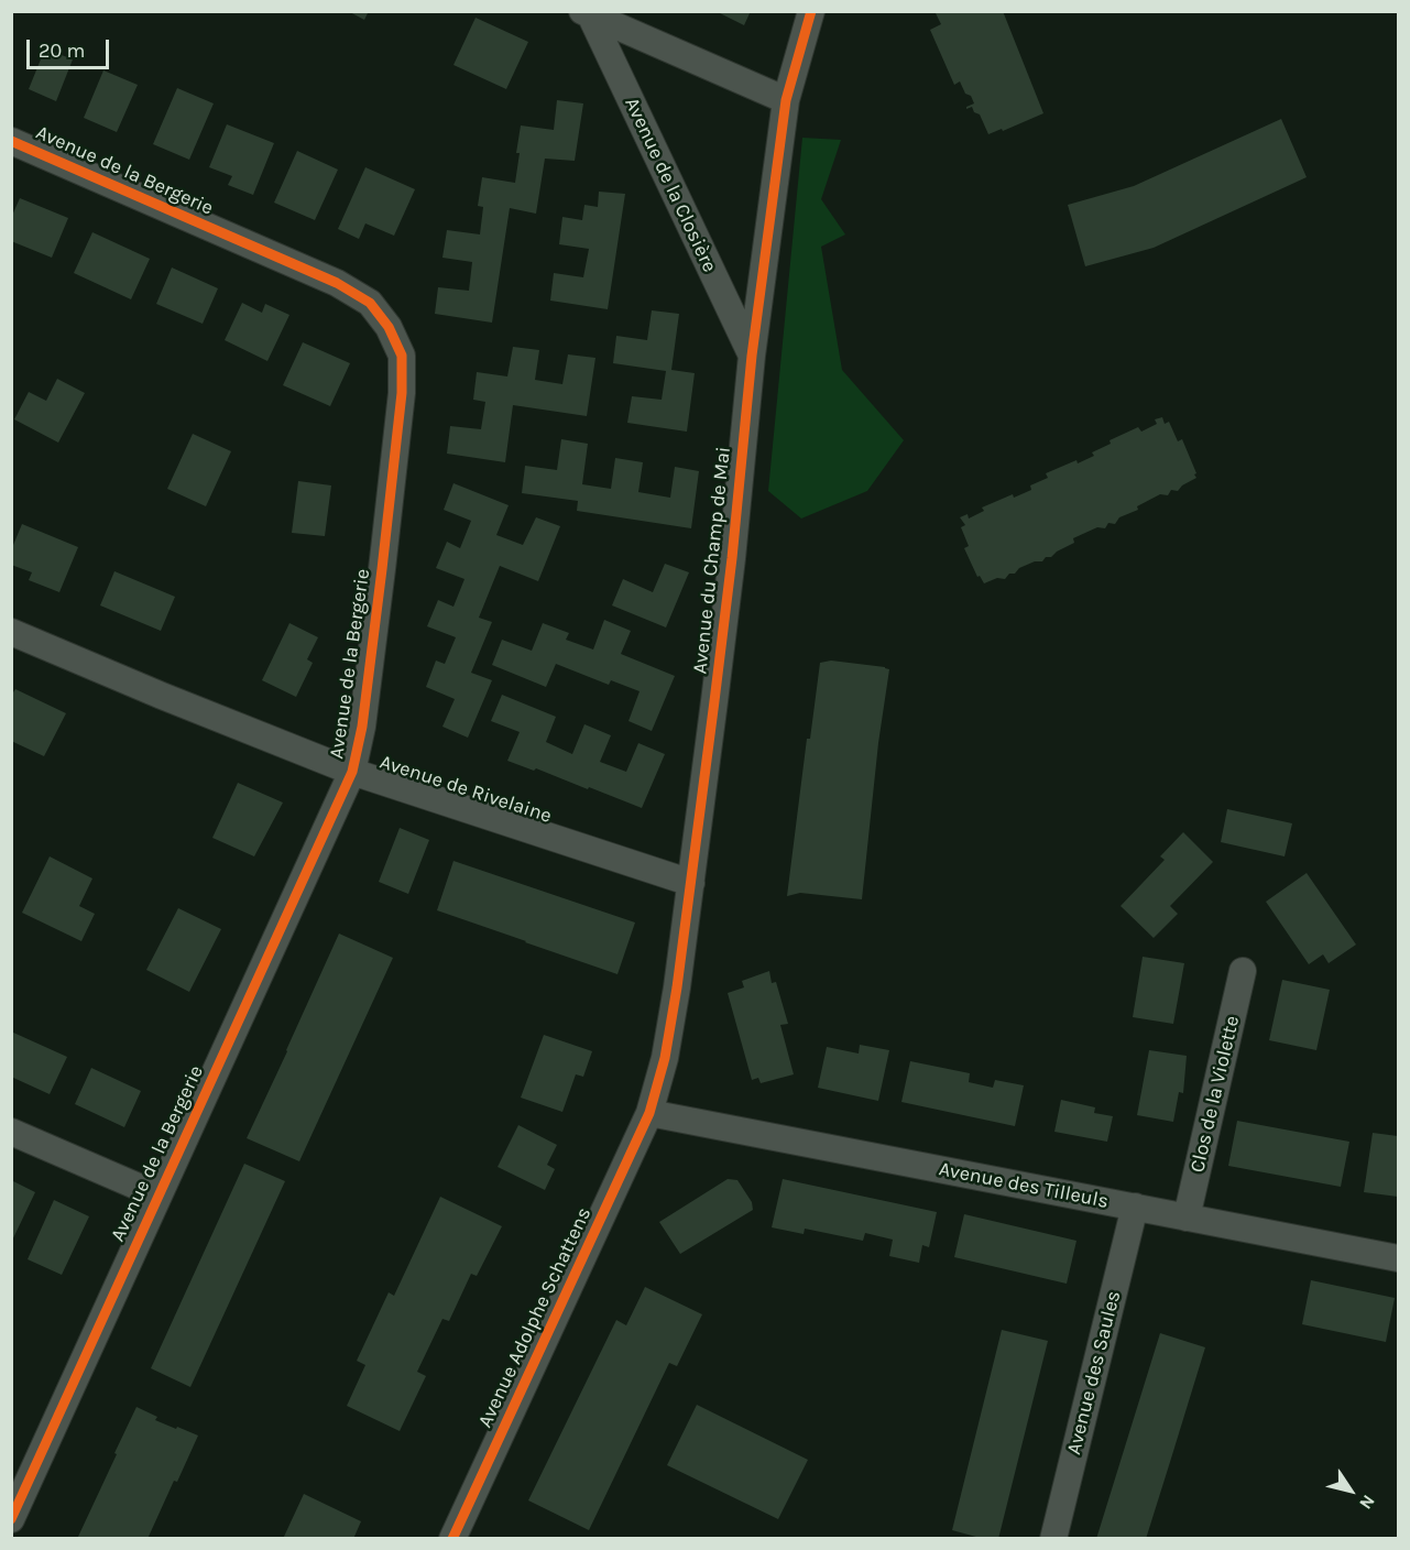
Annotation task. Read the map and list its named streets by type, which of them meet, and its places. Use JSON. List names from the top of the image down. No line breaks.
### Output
{"streets":{"street":["Avenue de la Bergerie","Avenue de la Closière","Avenue du Champ de Mai","Avenue de Rivelaine","Clos de la Violette","Avenue des Tilleuls","Avenue Adolphe Schattens","Avenue des Saules"]},"crossings":[["Avenue de la Bergerie","Avenue de Rivelaine"],["Avenue de la Closière","Avenue du Champ de Mai"],["Avenue du Champ de Mai","Avenue de Rivelaine"],["Avenue du Champ de Mai","Avenue des Tilleuls"],["Avenue du Champ de Mai","Avenue Adolphe Schattens"],["Clos de la Violette","Avenue des Tilleuls"],["Avenue des Tilleuls","Avenue Adolphe Schattens"],["Avenue des Tilleuls","Avenue des Saules"]],"scale_bar":"20 m","north":"bottom right"}
